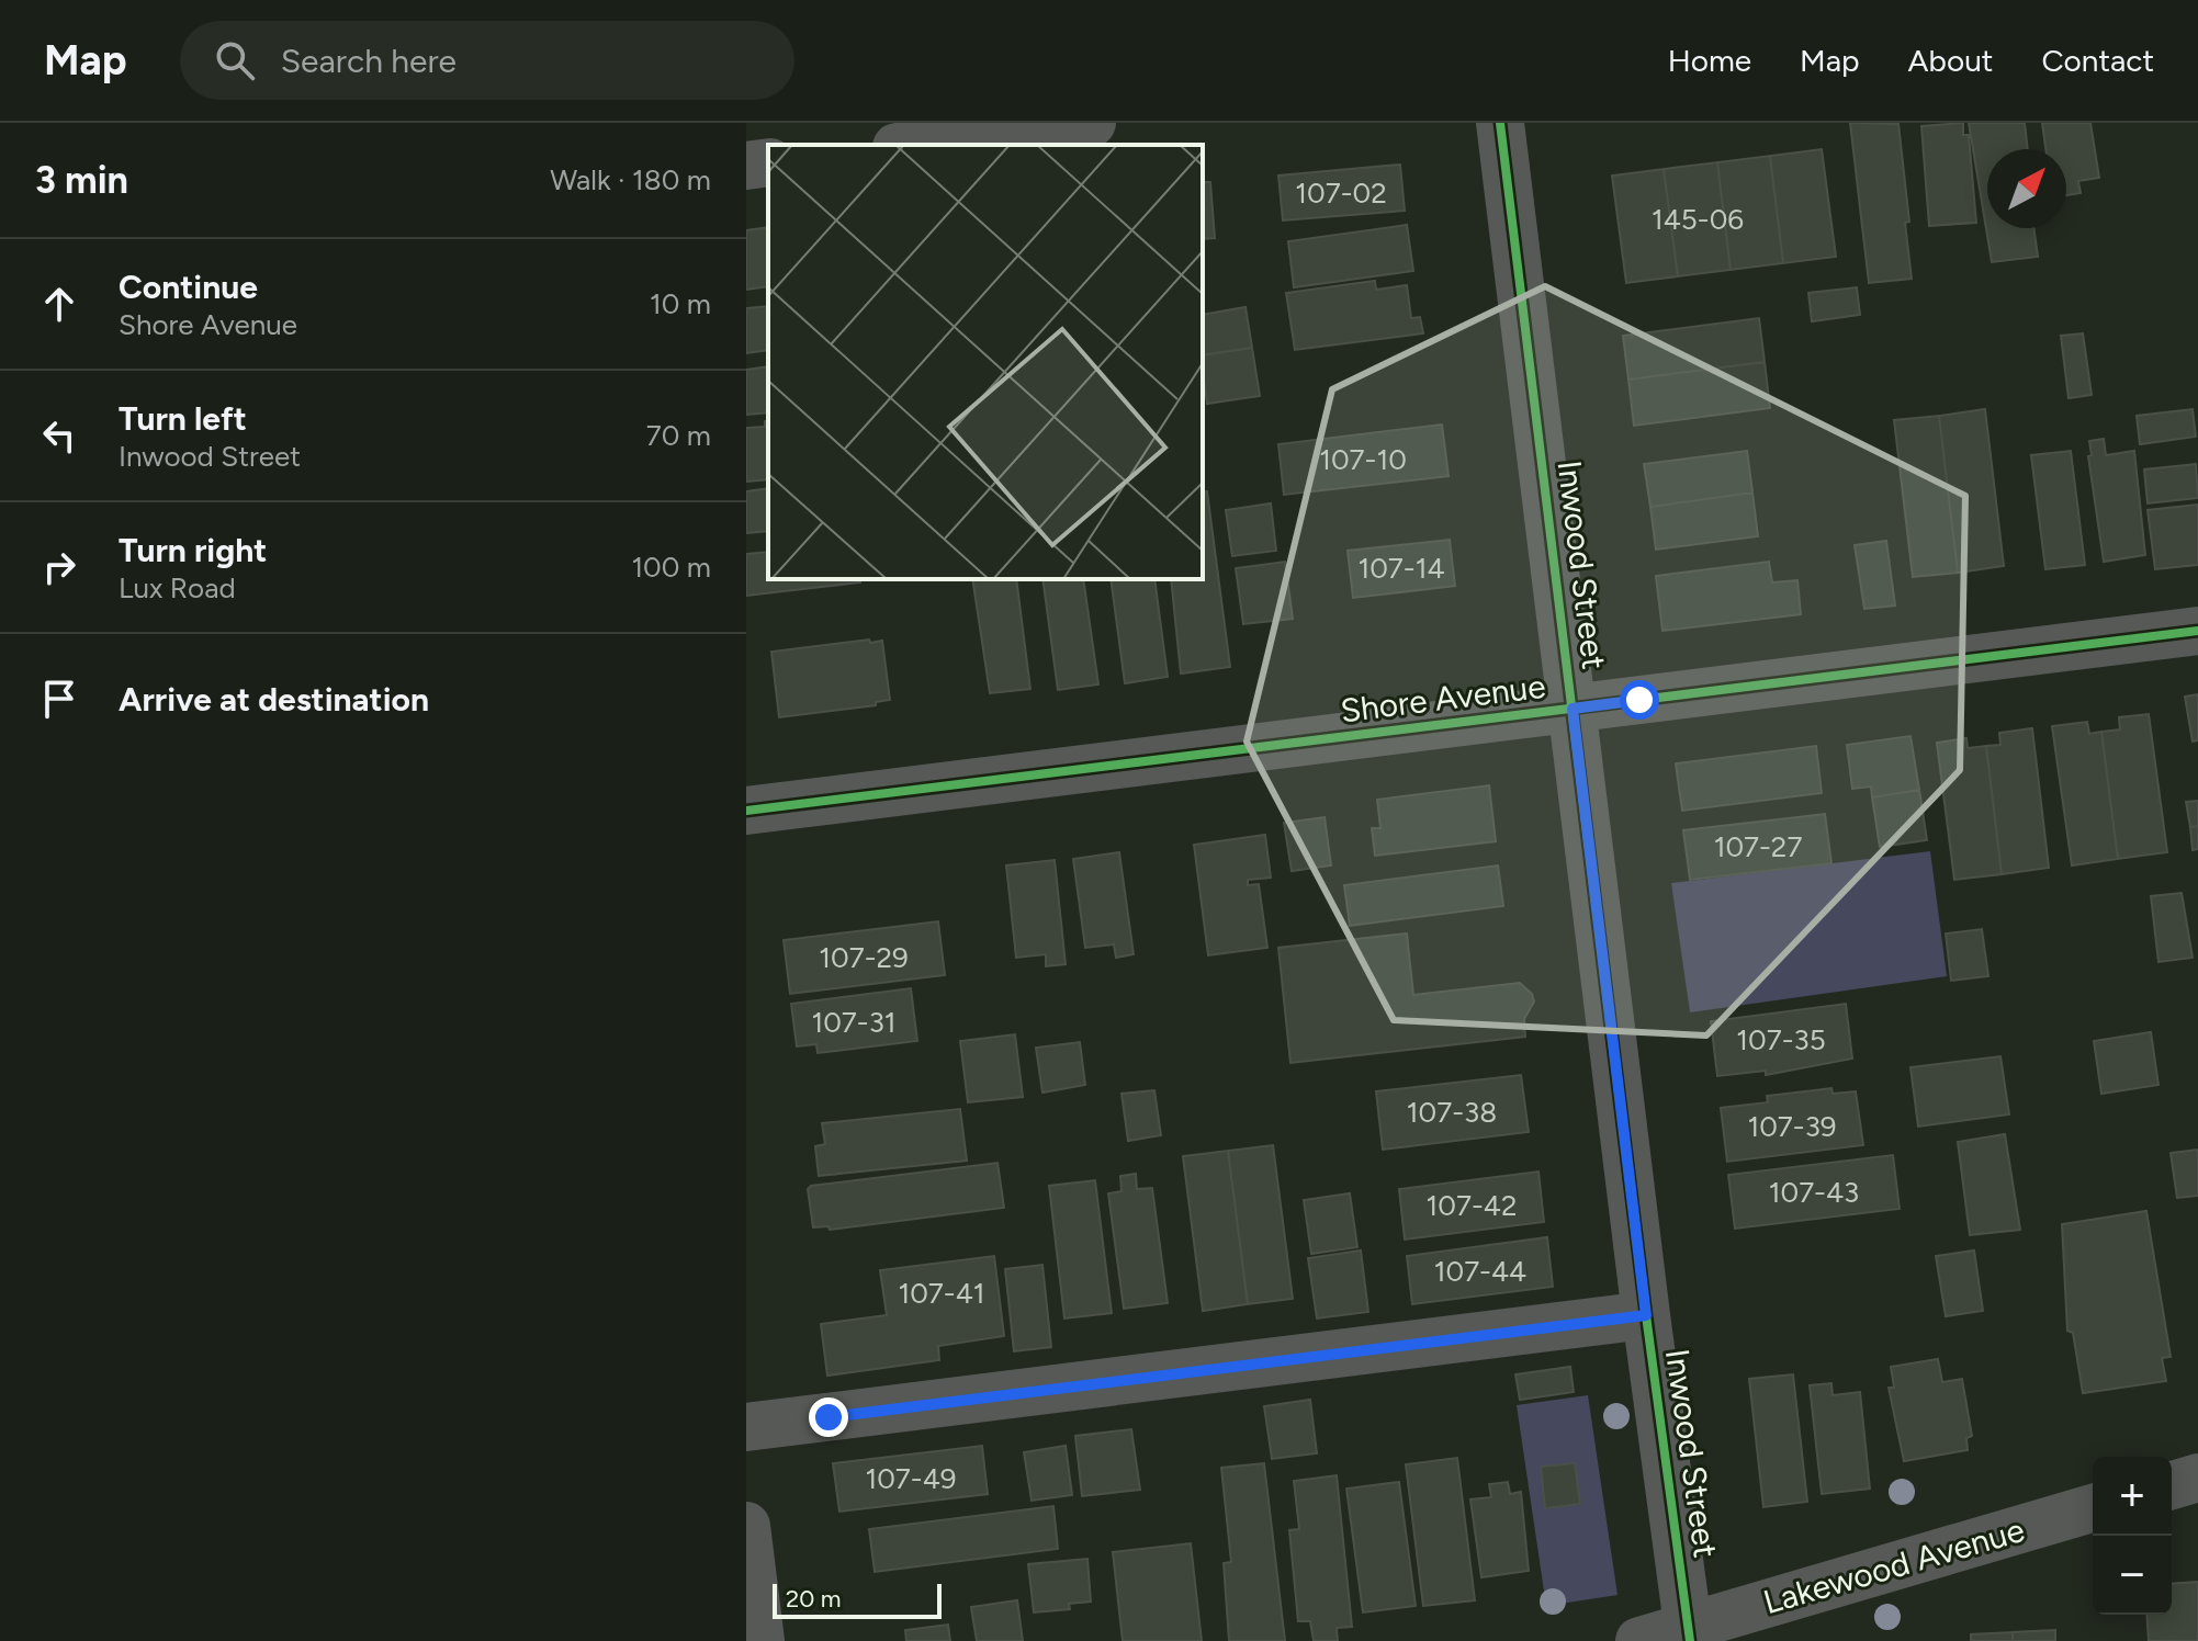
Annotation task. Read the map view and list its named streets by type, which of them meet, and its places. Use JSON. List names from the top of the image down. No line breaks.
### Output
{"streets":{"street":["Inwood Street","Shore Avenue","Lakewood Avenue"]},"crossings":[["Inwood Street","Shore Avenue"],["Inwood Street","Lakewood Avenue"]],"house_numbers":["107-02","145-06","107-10","107-14","107-27","107-29","107-31","107-35","107-38","107-39","107-43","107-42","107-44","107-41","107-49"],"scale_bar":"20 m","north":"top right","page":{"header":"Map","search":"Search here","nav":["Home","Map","About","Contact"],"heading":["3 min","Walk · 180 m"],"list":[["Continue","Shore Avenue","10 m"],["Turn left","Inwood Street","70 m"],["Turn right","Lux Road","100 m"],"Arrive at destination"],"map_buttons":["+","−"],"scale":"20 m"}}
